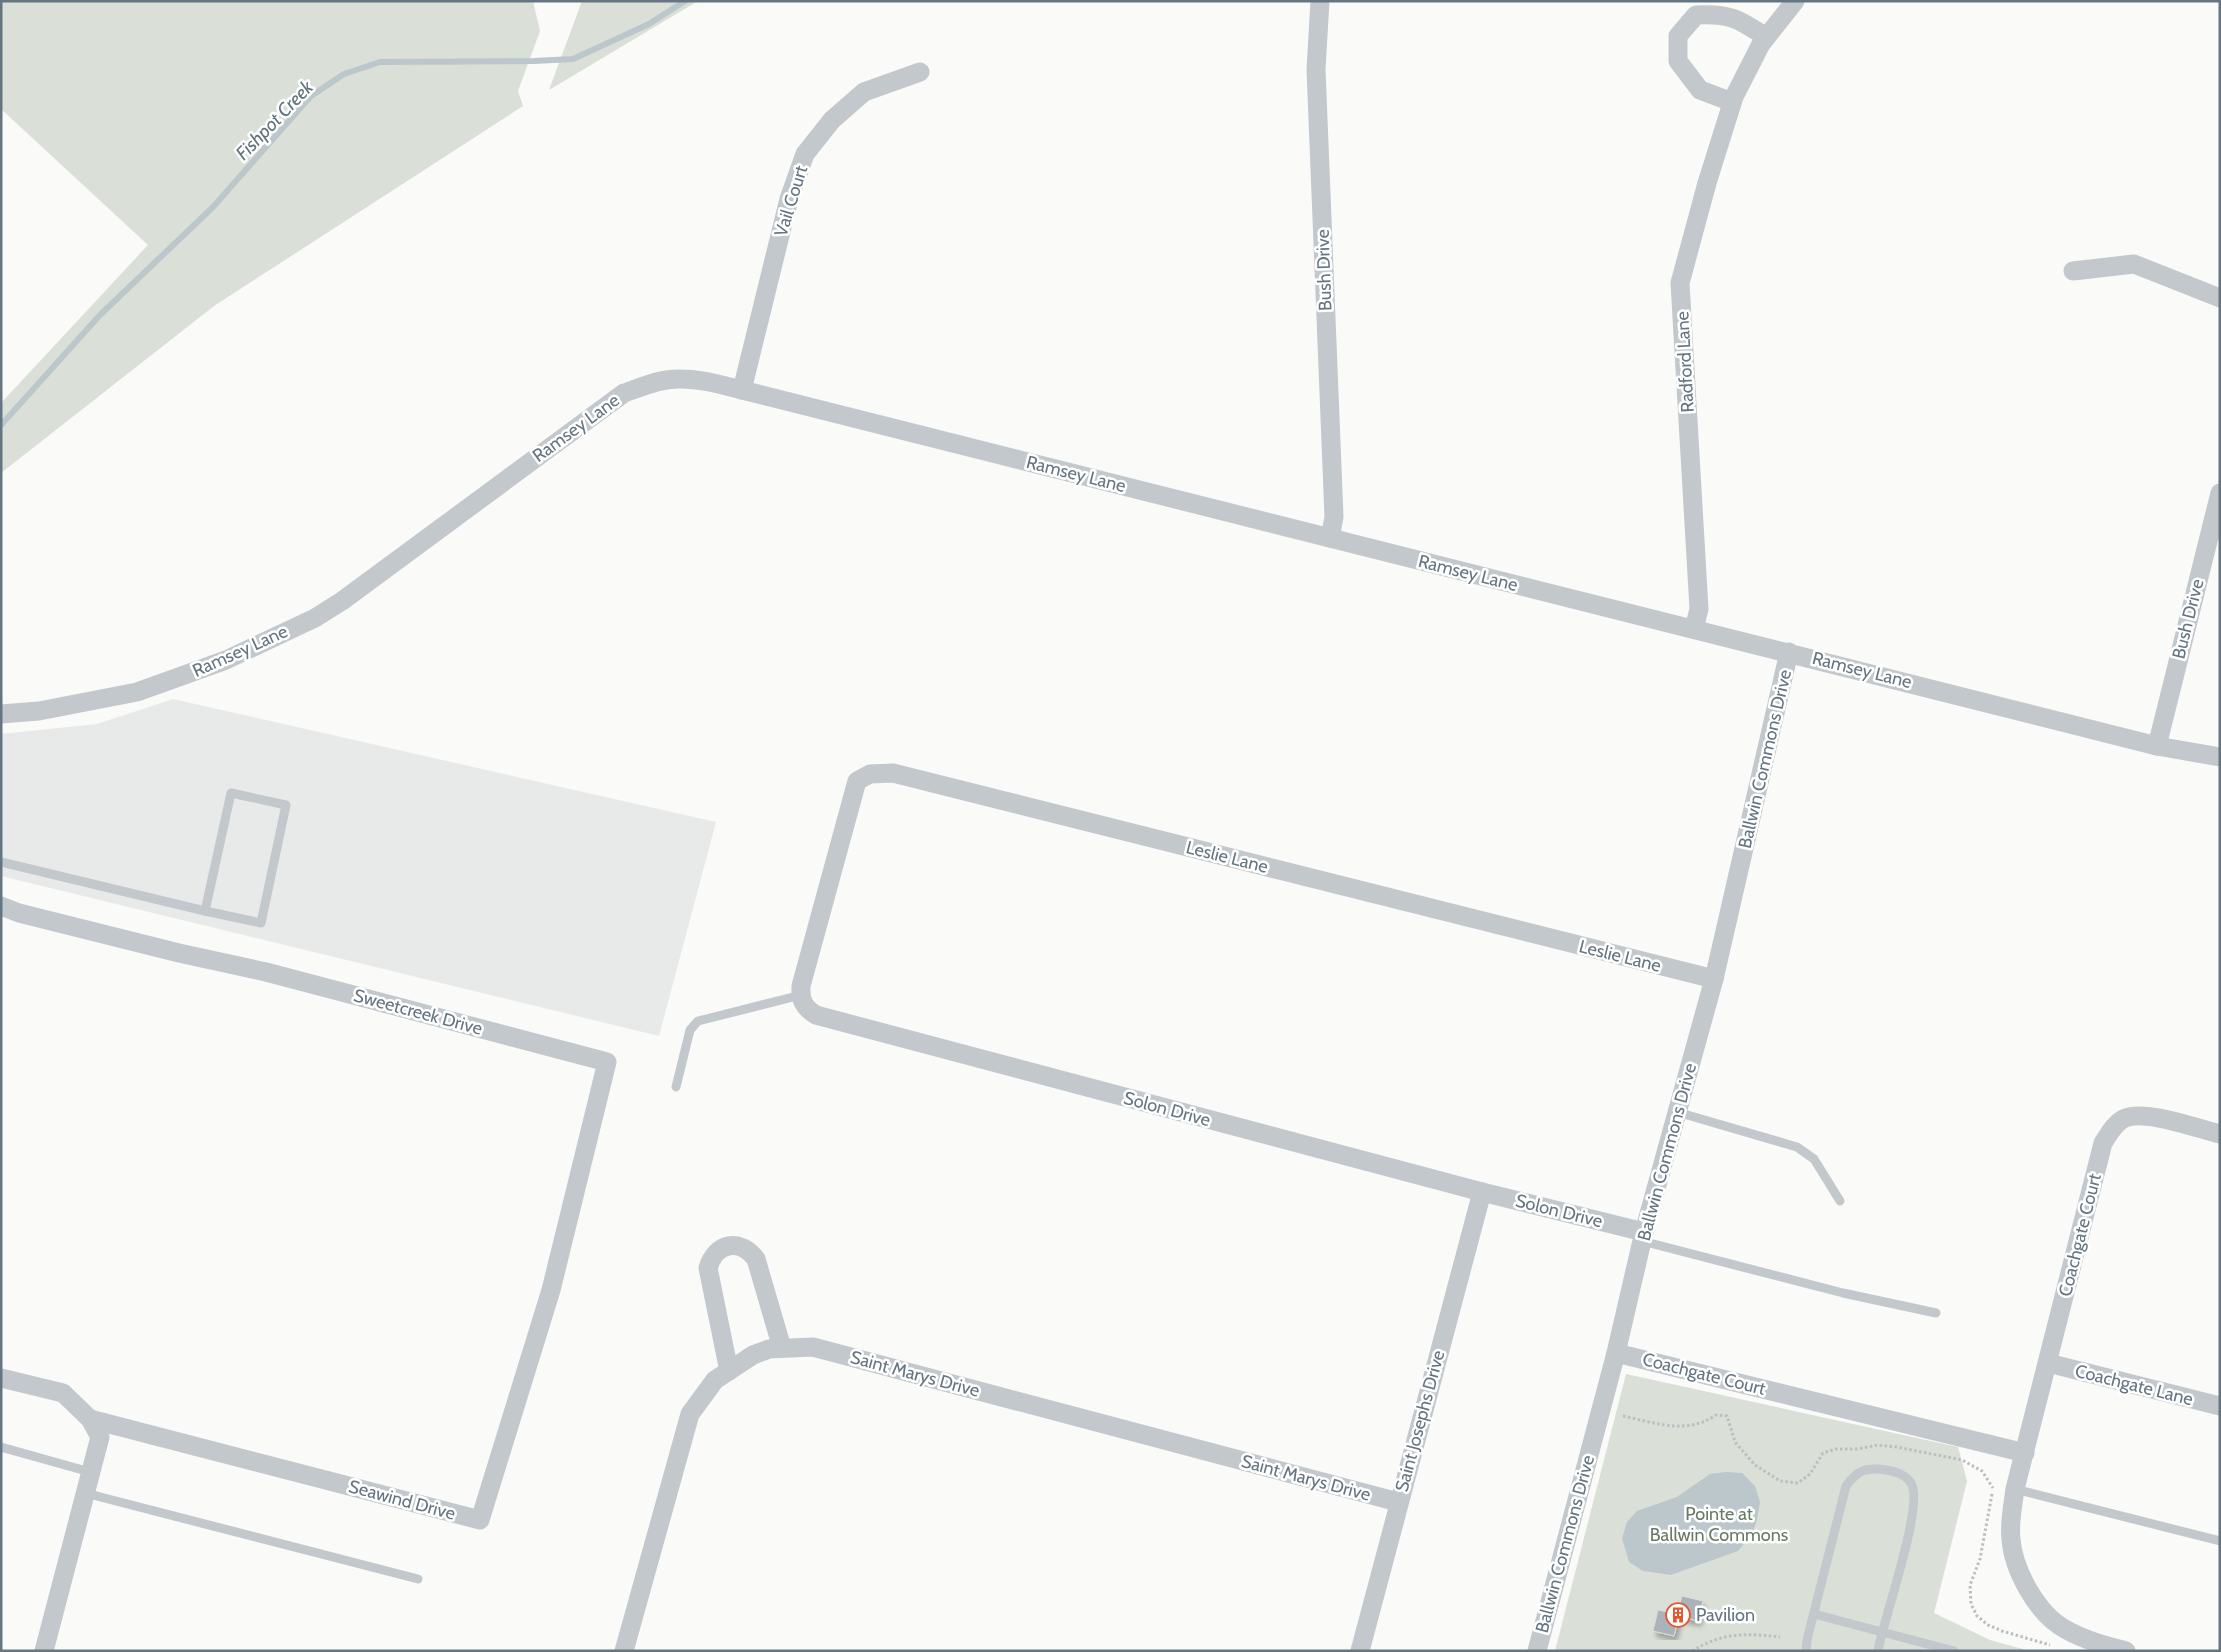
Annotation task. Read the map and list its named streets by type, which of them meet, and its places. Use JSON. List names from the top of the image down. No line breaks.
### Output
{"streets":{"street":["Vail Court","Bush Drive","Radford Lane","Ramsey Lane","Ballwin Commons Drive","Leslie Lane","Sweetcreek Drive","Solon Drive","Coachgate Court","Saint Marys Drive","Coachgate Lane","Saint Josephs Drive","Seawind Drive"]},"crossings":[["Vail Court","Ramsey Lane"],["Bush Drive","Ramsey Lane"],["Radford Lane","Ramsey Lane"],["Ramsey Lane","Ballwin Commons Drive"],["Ballwin Commons Drive","Leslie Lane"],["Ballwin Commons Drive","Solon Drive"],["Ballwin Commons Drive","Coachgate Court"],["Leslie Lane","Solon Drive"],["Sweetcreek Drive","Seawind Drive"],["Solon Drive","Saint Josephs Drive"],["Coachgate Court","Coachgate Lane"],["Saint Marys Drive","Saint Josephs Drive"]],"water":["Fishpot Creek"],"parks":["Pointe at Ballwin Commons"],"places":{"building":["Pavilion"]}}
